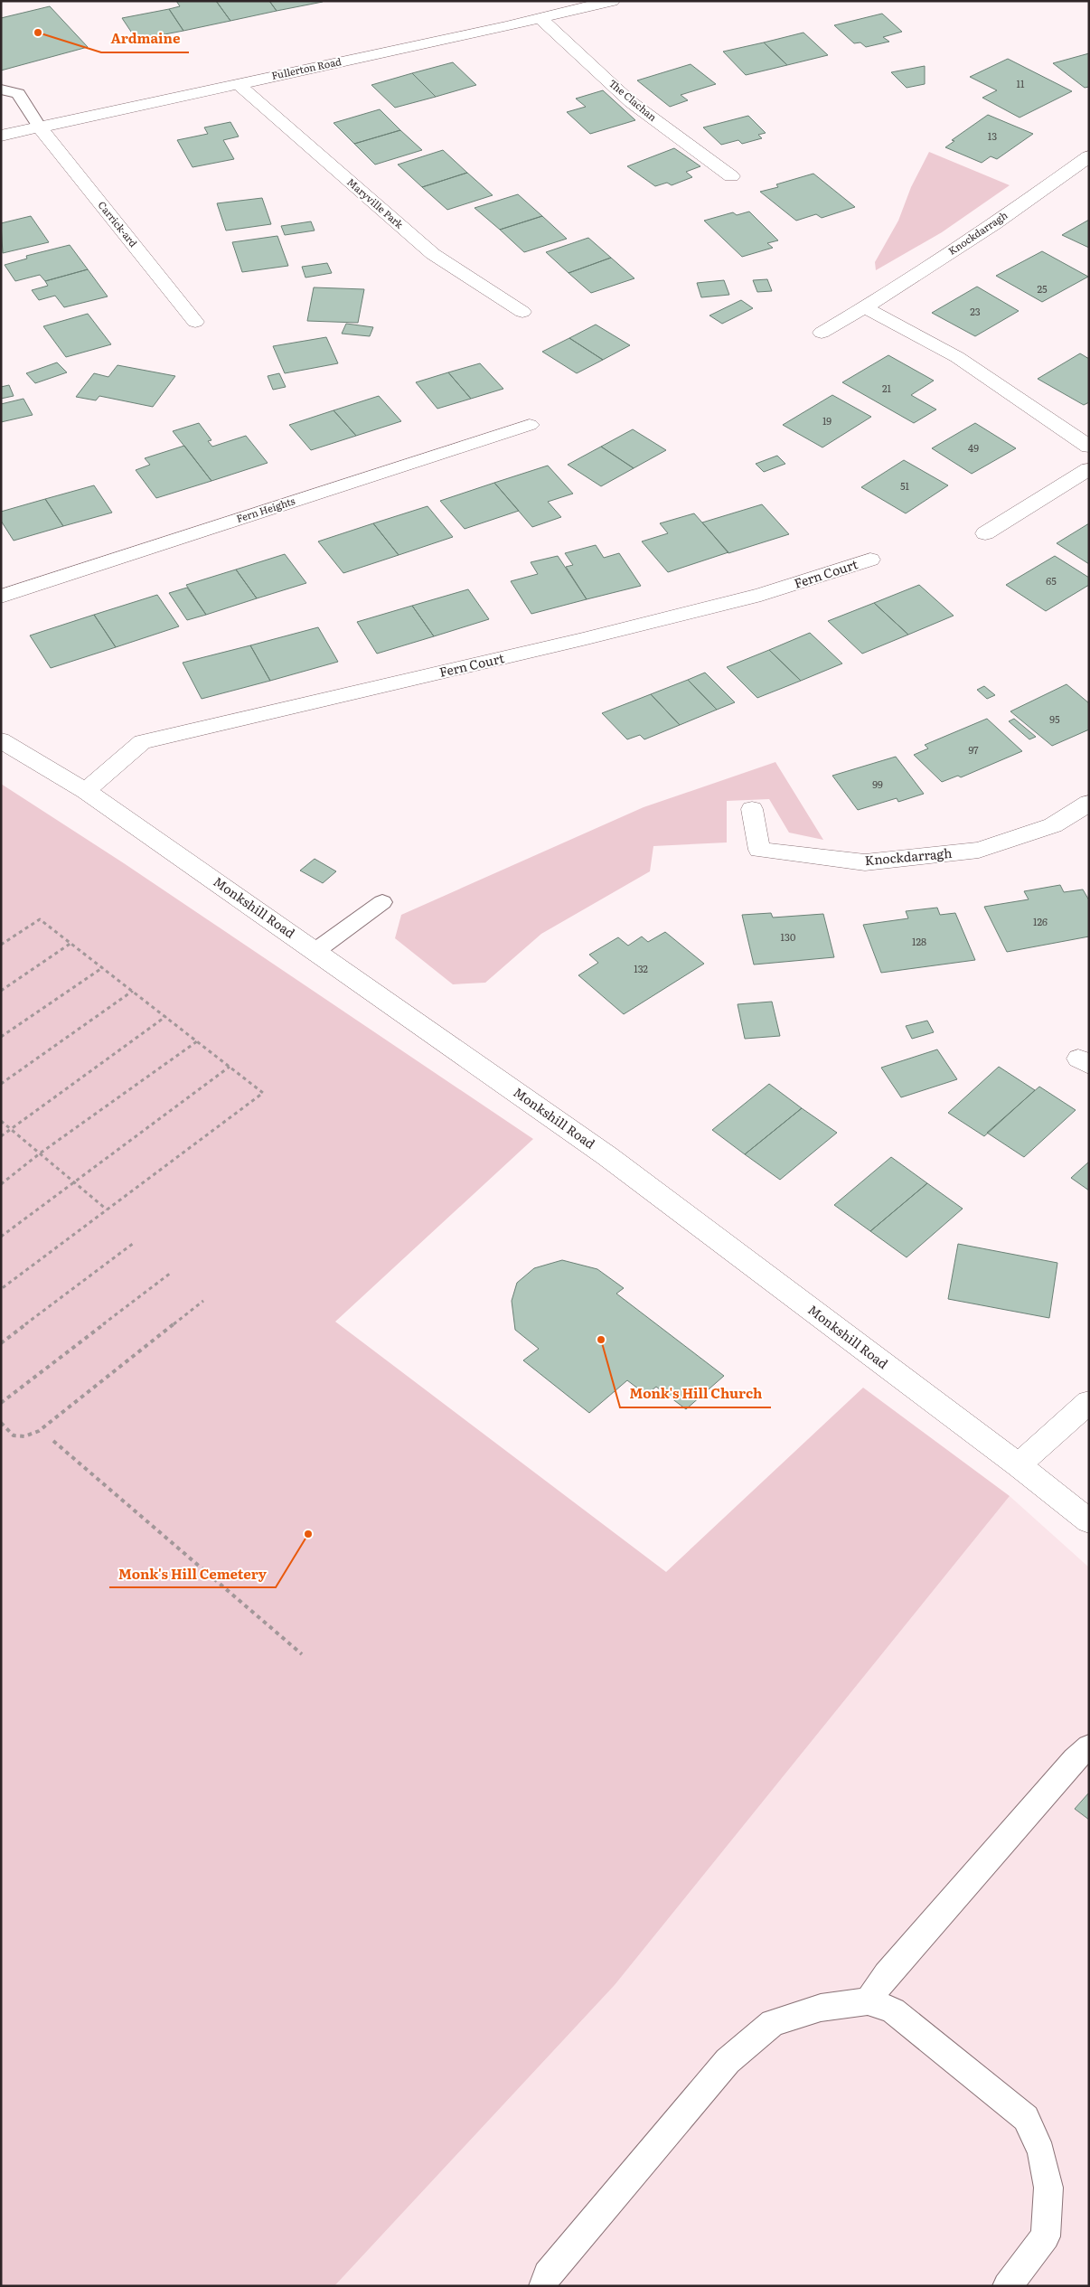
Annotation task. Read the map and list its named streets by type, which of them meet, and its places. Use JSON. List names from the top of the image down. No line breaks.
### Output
{"streets":{"street":["Fullerton Road","The Clachan","Maryville Park","Carrick-ard","Knockdarragh","Fern Heights","Fern Court","Monkshill Road"]},"crossings":[["Fullerton Road","The Clachan"],["Fullerton Road","Maryville Park"],["Fullerton Road","Carrick-ard"],["Fern Court","Monkshill Road"]],"places":["Ardmaine","Monk's Hill Church","Monk's Hill Cemetery"],"house_numbers":["11","13","25","23","21","19","49","51","65","95","97","99","126","130","128","132"]}
